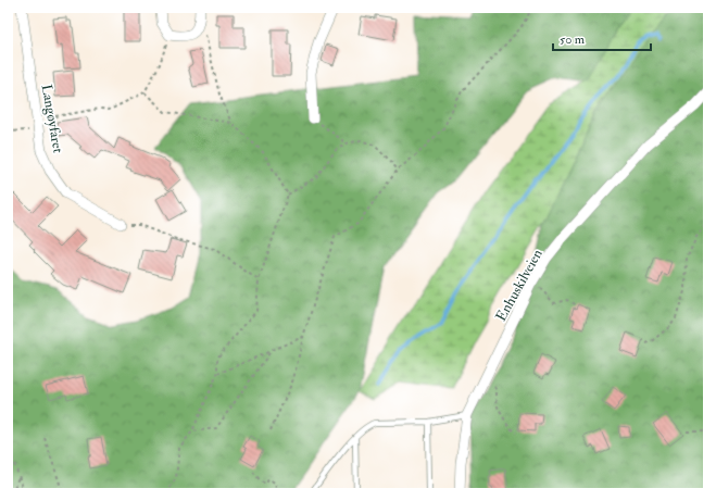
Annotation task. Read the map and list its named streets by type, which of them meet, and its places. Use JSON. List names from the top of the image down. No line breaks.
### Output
{"streets":{"street":["Langøyfaret","Enhuskilveien"]},"scale_bar":"50 m"}
